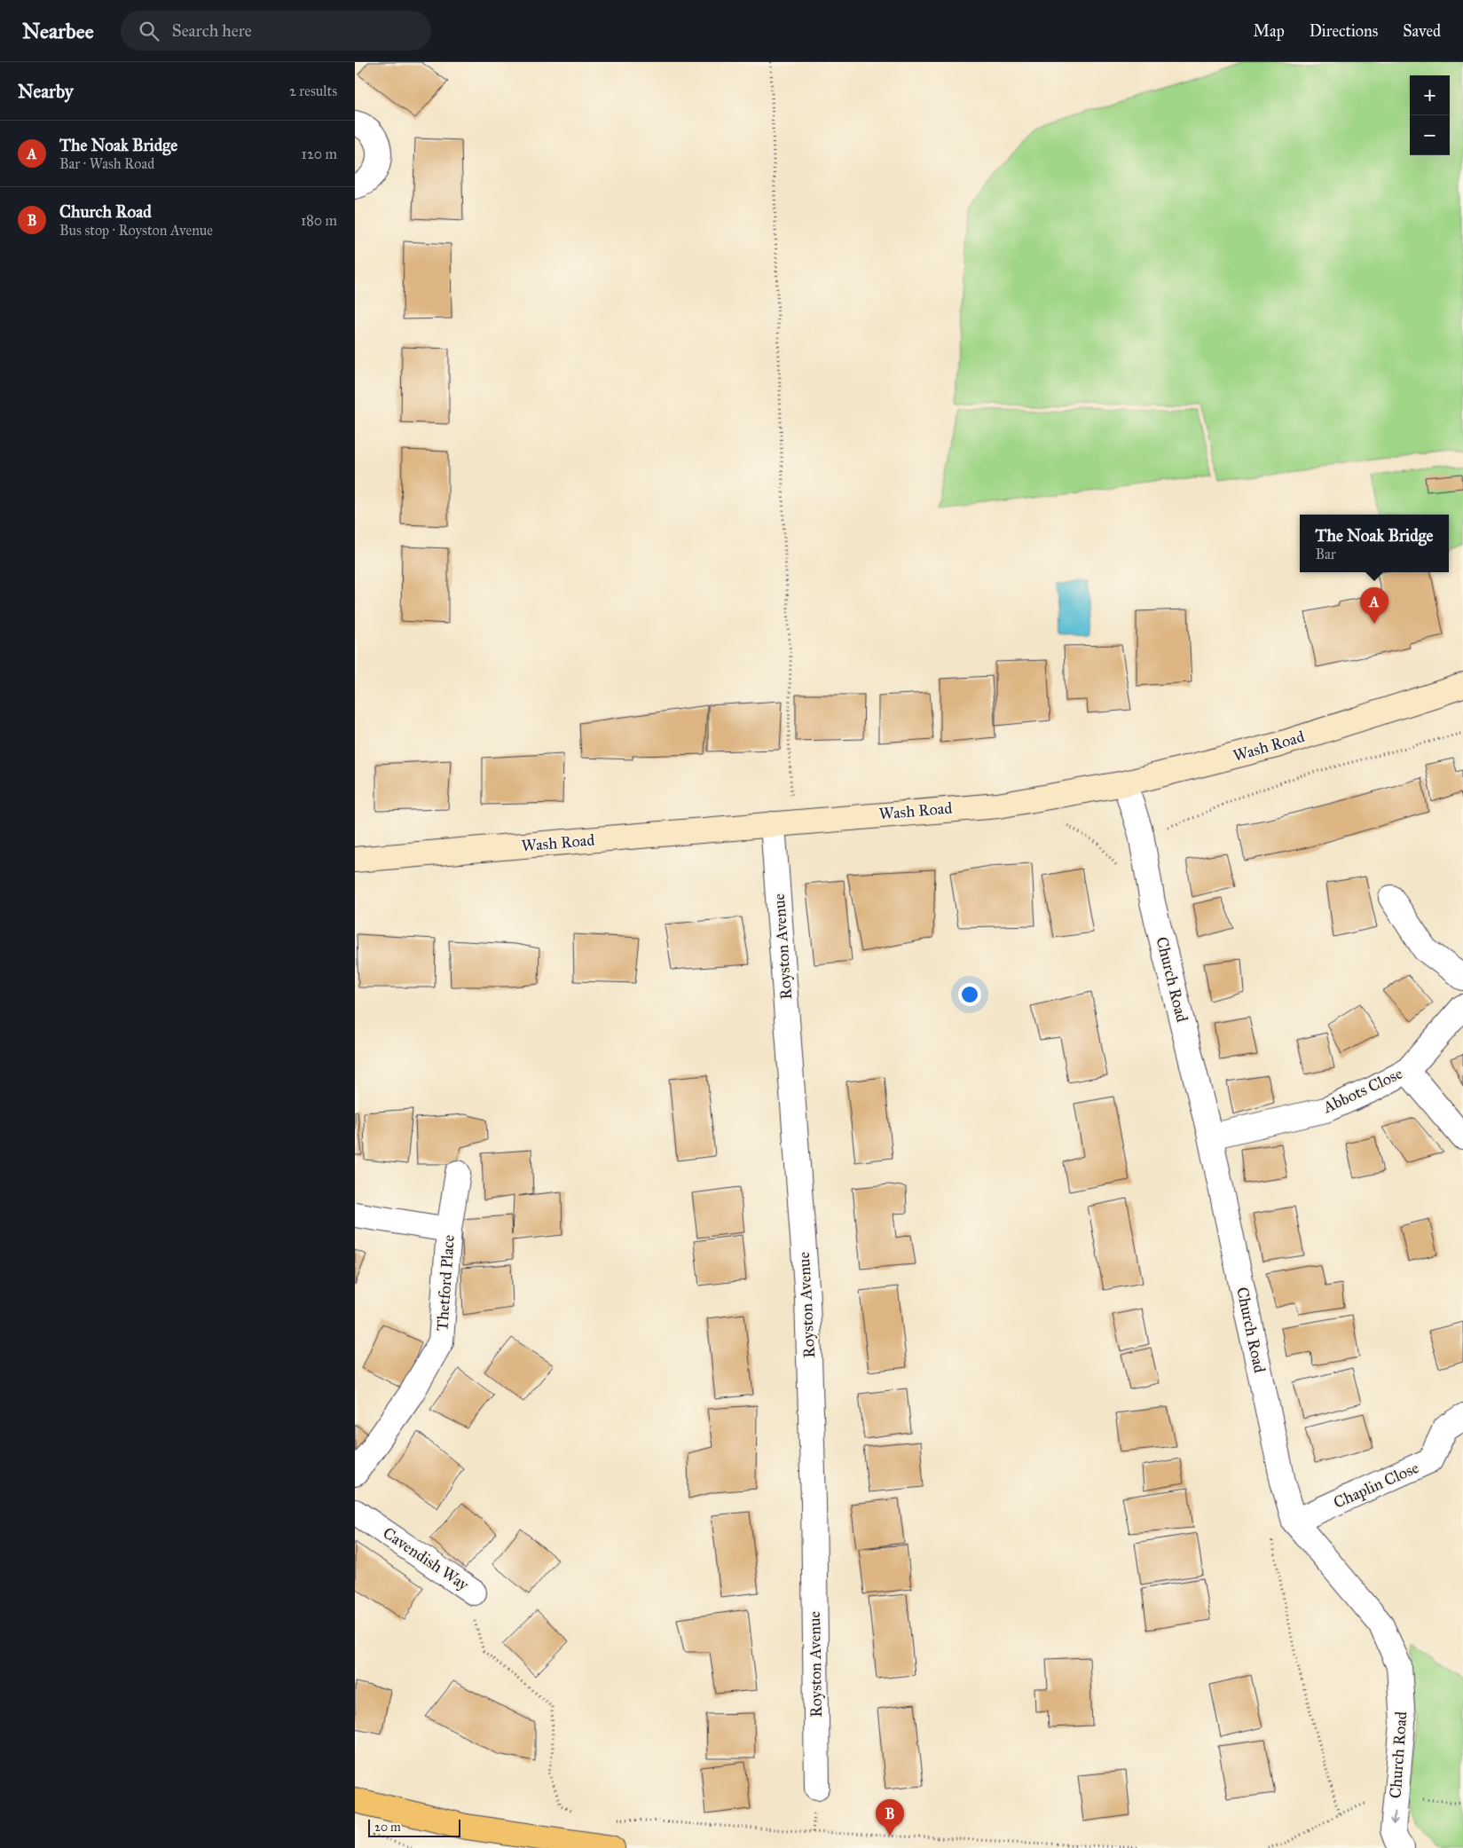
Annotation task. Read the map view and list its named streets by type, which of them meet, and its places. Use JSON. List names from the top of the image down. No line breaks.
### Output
{"streets":{"street":["Wash Road","Royston Avenue","Church Road","Abbots Close","Thetford Place","Chaplin Close","Cavendish Way"]},"crossings":[["Wash Road","Royston Avenue"],["Wash Road","Church Road"],["Church Road","Abbots Close"],["Church Road","Chaplin Close"]],"scale_bar":"20 m","page":{"header":"Nearbee","search":"Search here","nav":["Map","Directions","Saved"],"heading":["Nearby","2 results"],"map_buttons":["+","−"],"list":[{"mark":"A","name":"The Noak Bridge","note":"Bar · Wash Road","value":"120 m"},{"mark":"B","name":"Church Road","note":"Bus stop · Royston Avenue","value":"180 m"}],"popup":["The Noak Bridge","Bar"],"pins":["A","B"],"scale":"20 m"}}
